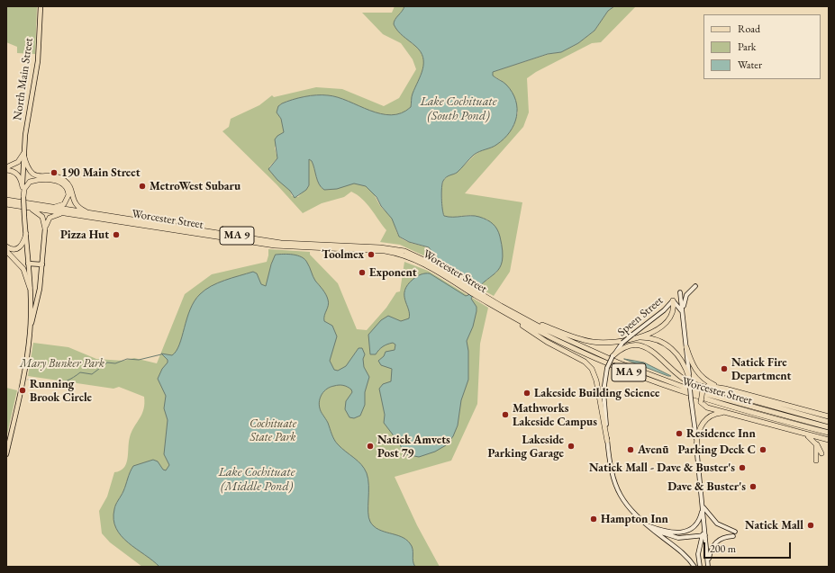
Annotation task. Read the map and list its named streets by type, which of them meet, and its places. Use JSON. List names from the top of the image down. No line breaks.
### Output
{"streets":{"highway":["Worcester Street","MA 9"],"main road":["North Main Street","Speen Street"]},"water":["Lake Cochituate (South Pond)","Lake Cochituate (Middle Pond)"],"parks":["Mary Bunker Park","Cochituate State Park"],"places":["190 Main Street","MetroWest Subaru","Pizza Hut","Toolmex","Exponent","Natick Fire Department","Running Brook Circle","Lakeside Building Science","Mathworks Lakeside Campus","Residence Inn","Natick Amvets Post 79","Lakeside Parking Garage","Avenū","Parking Deck C","Natick Mall - Dave & Buster's","Dave & Buster's","Hampton Inn","Natick Mall"],"legend":["Road","Park","Water"],"scale_bar":"200 m"}
